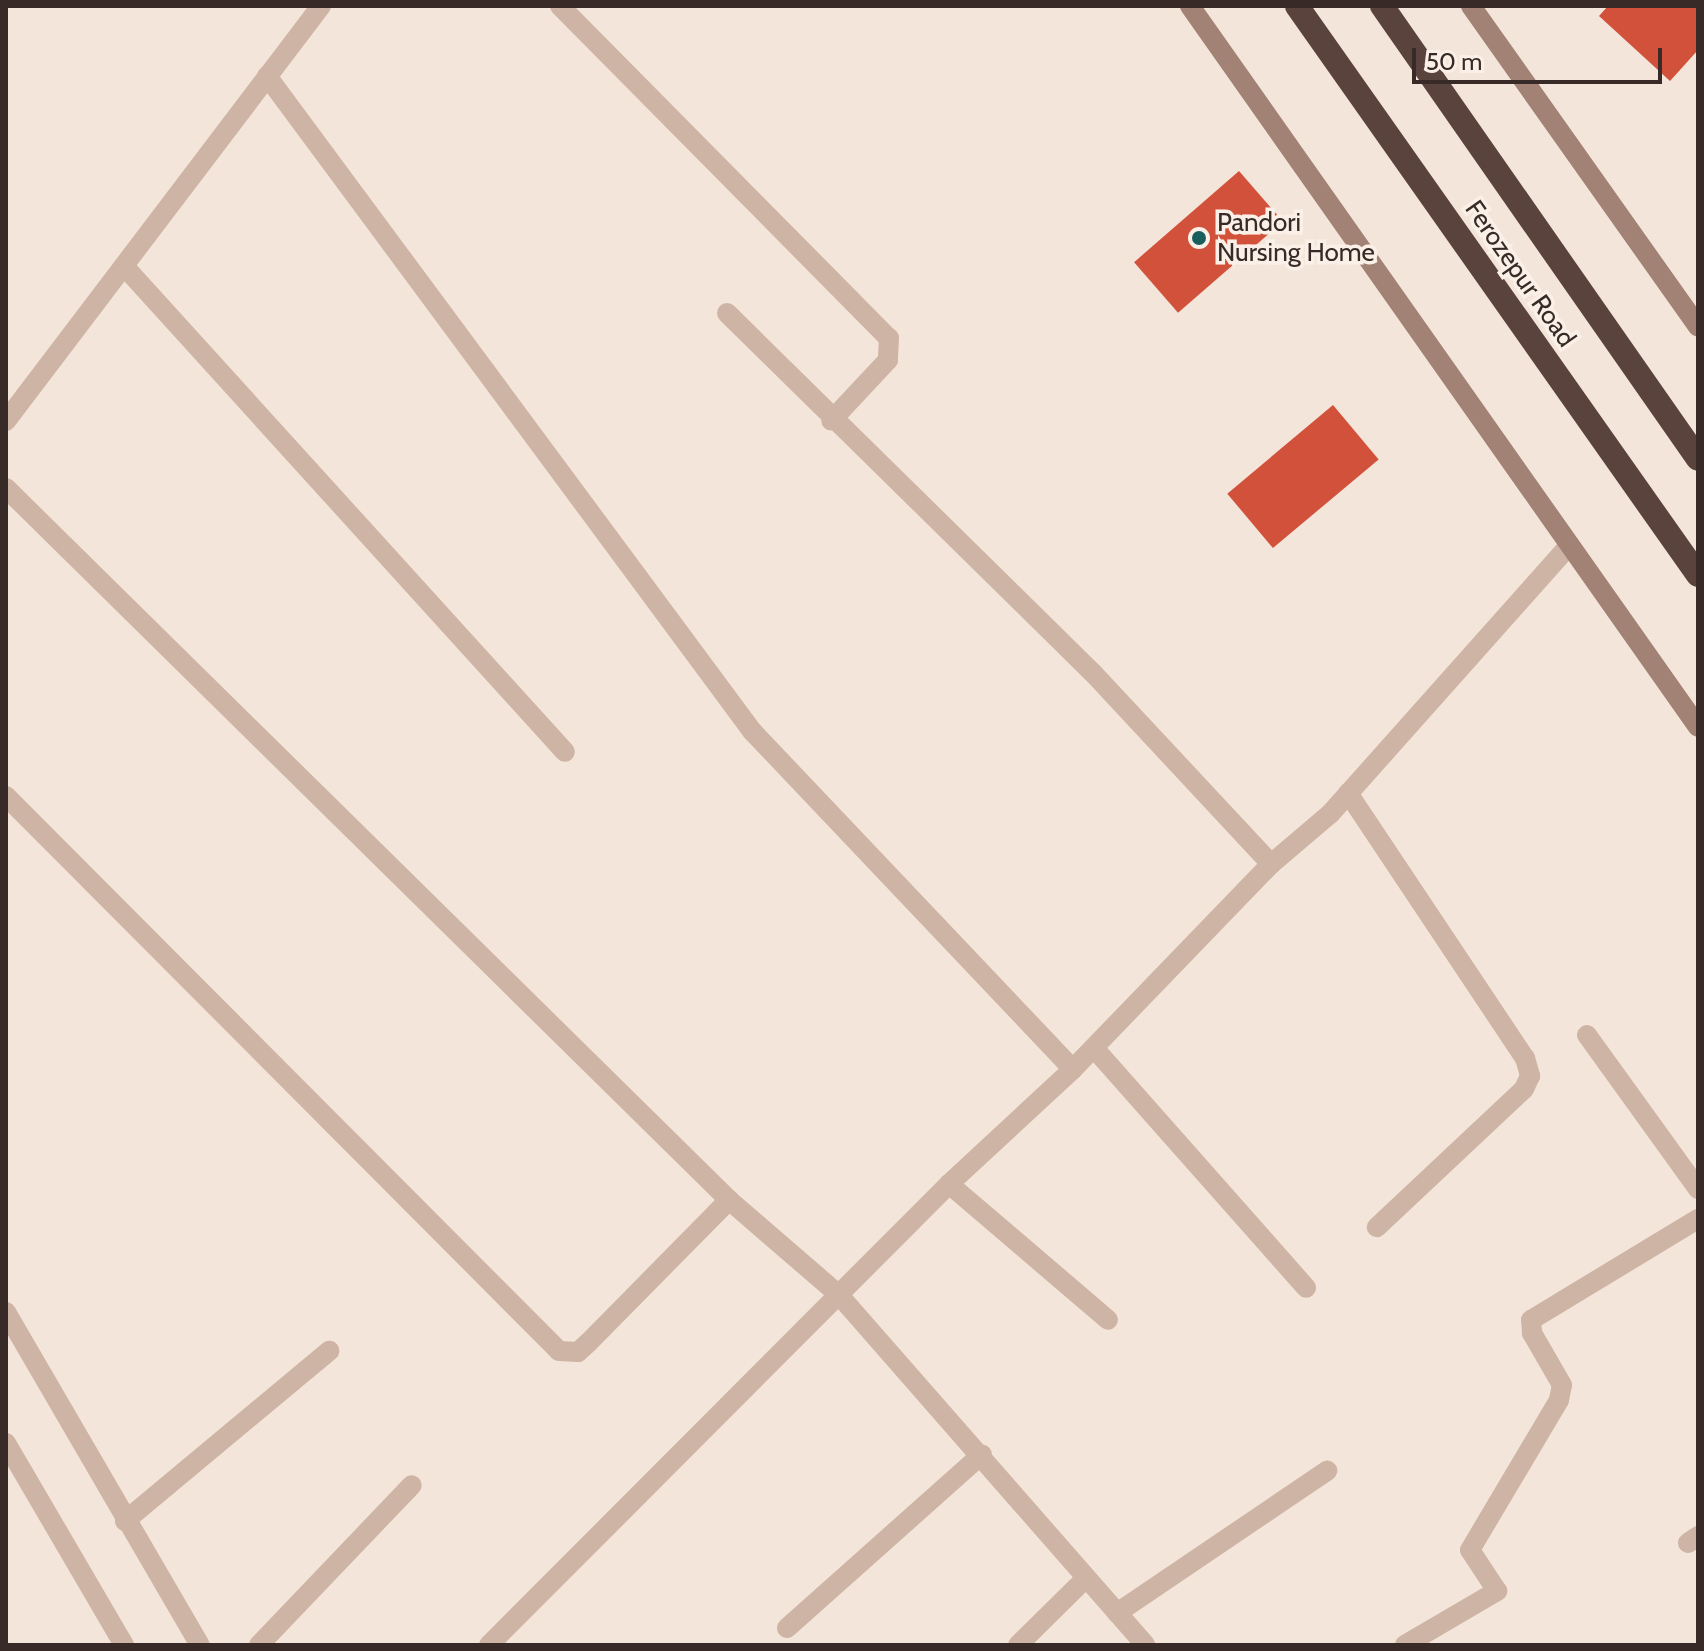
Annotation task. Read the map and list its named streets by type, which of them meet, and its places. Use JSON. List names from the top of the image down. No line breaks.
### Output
{"streets":{"highway":["Ferozepur Road"]},"places":["Pandori Nursing Home"],"scale_bar":"50 m"}
